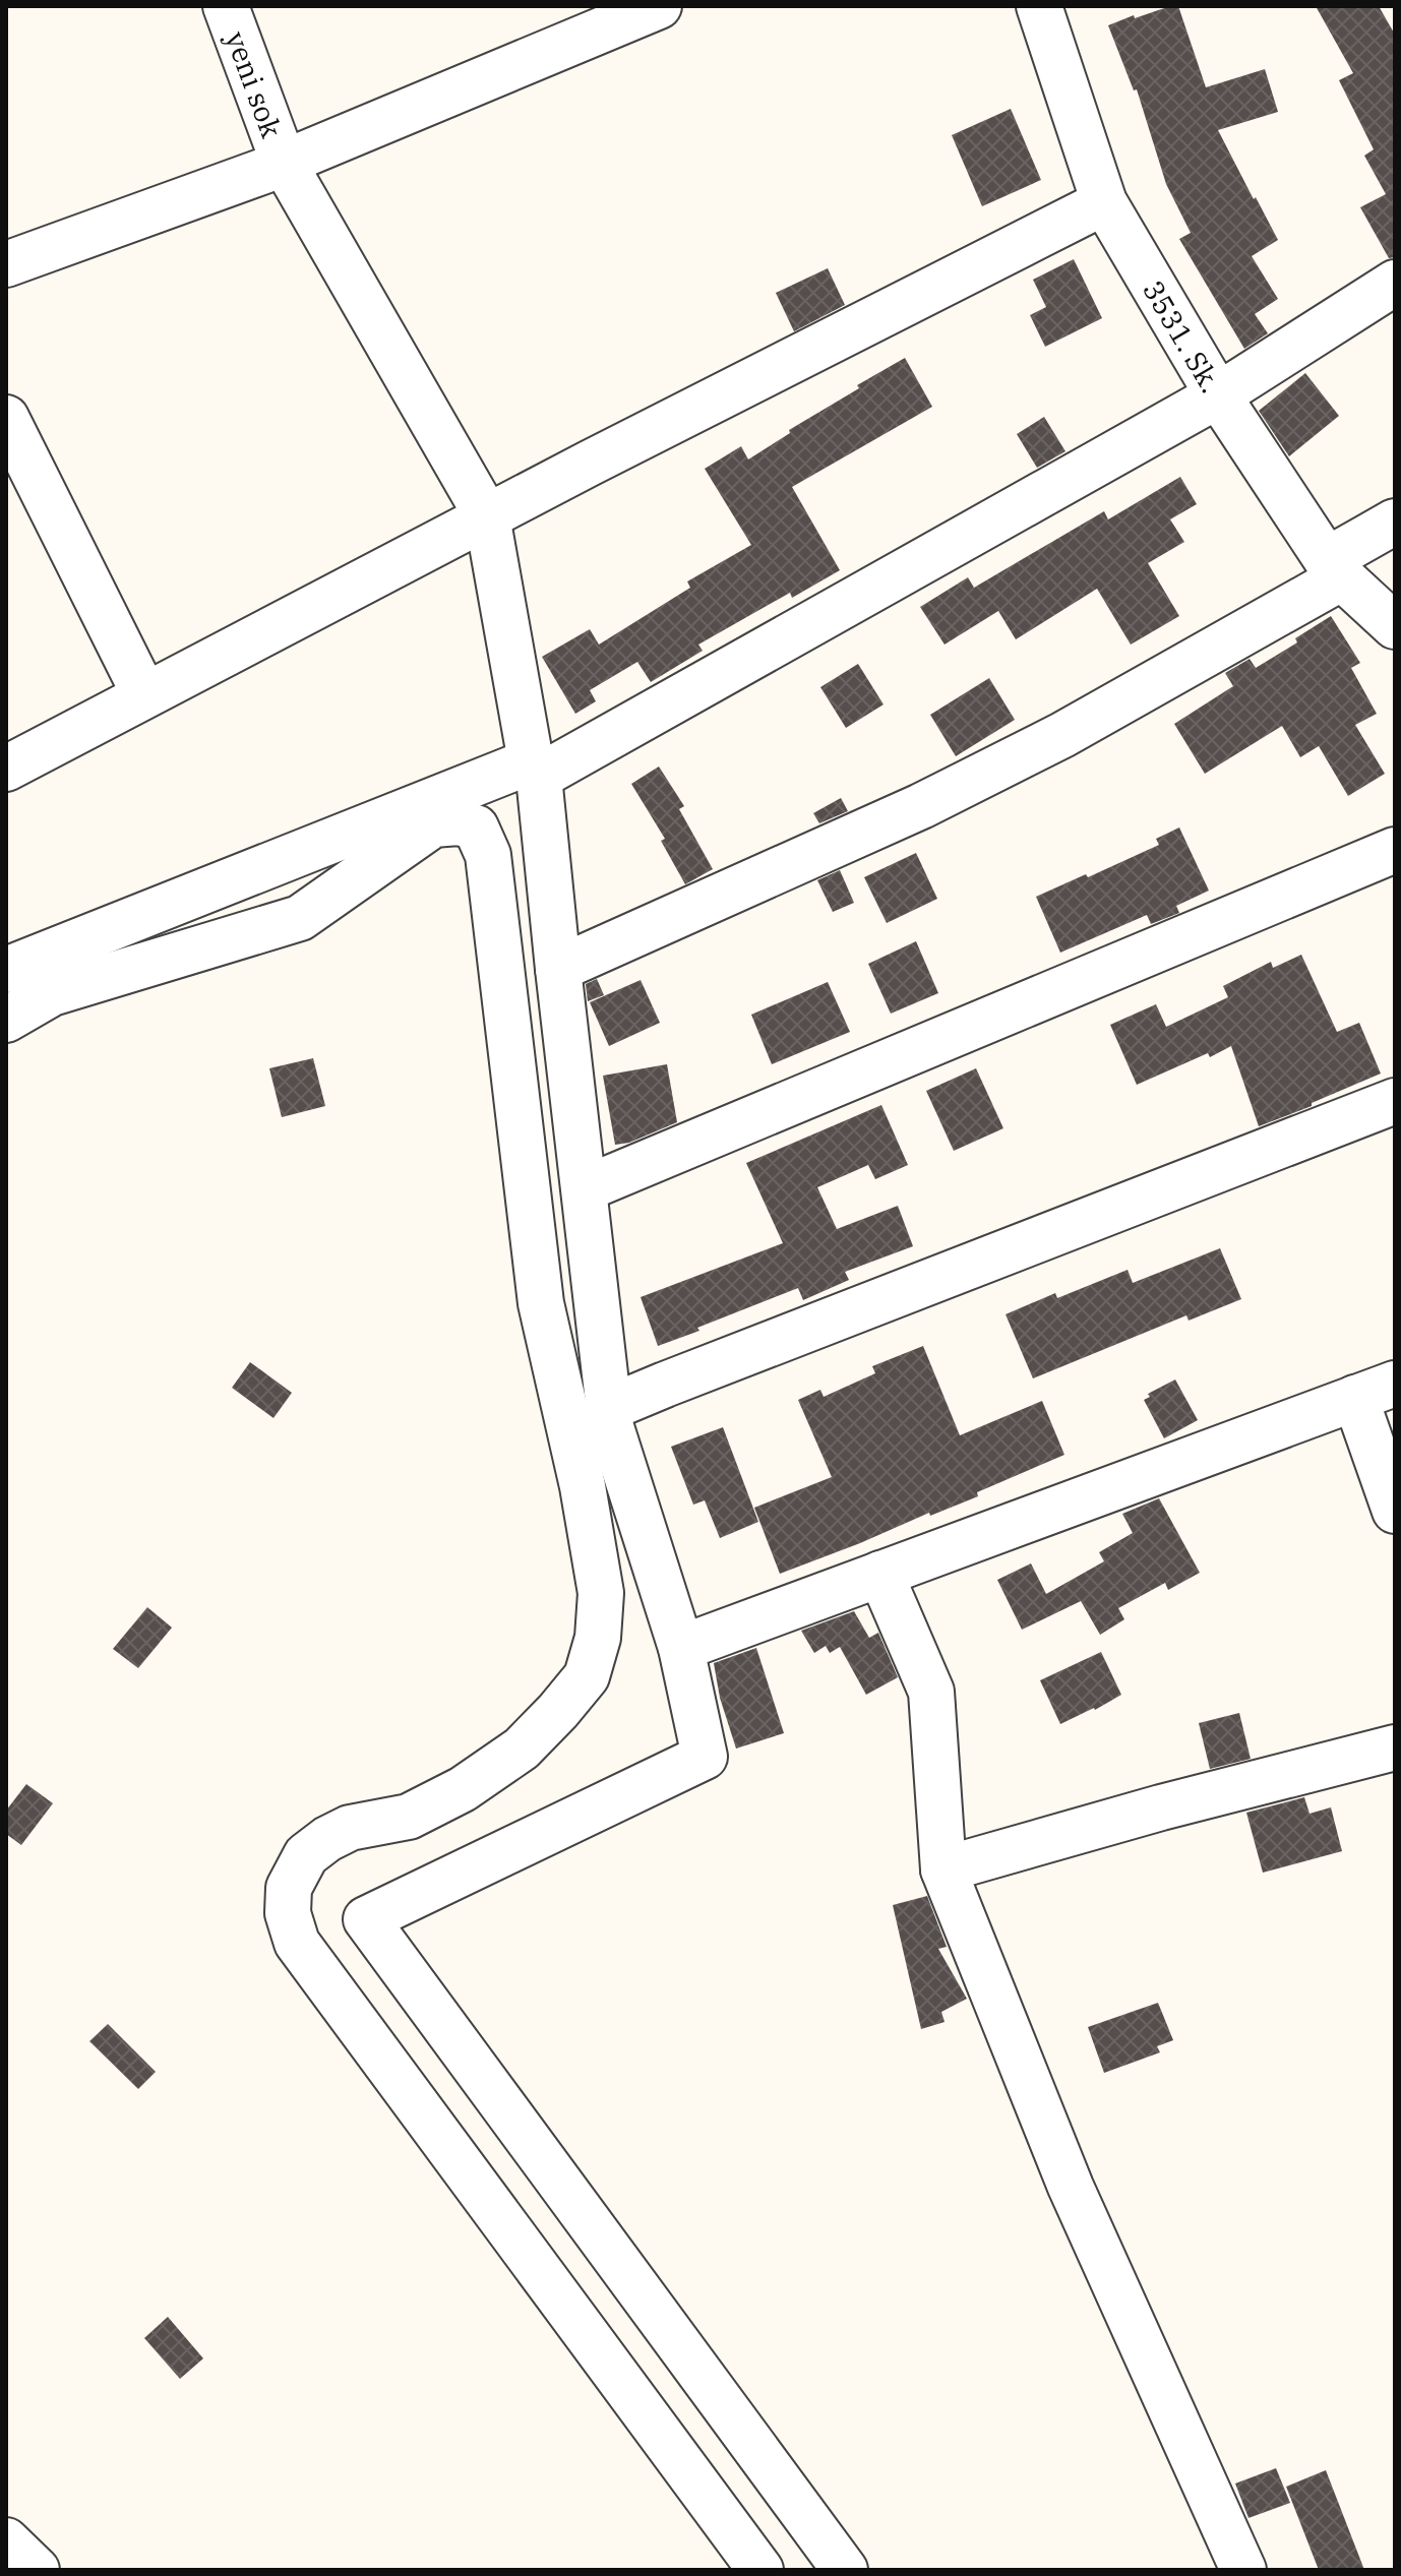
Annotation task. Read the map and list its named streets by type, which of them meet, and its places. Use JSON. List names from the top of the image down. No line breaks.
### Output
{"streets":{"street":["yeni sok","3531. Sk."]}}
